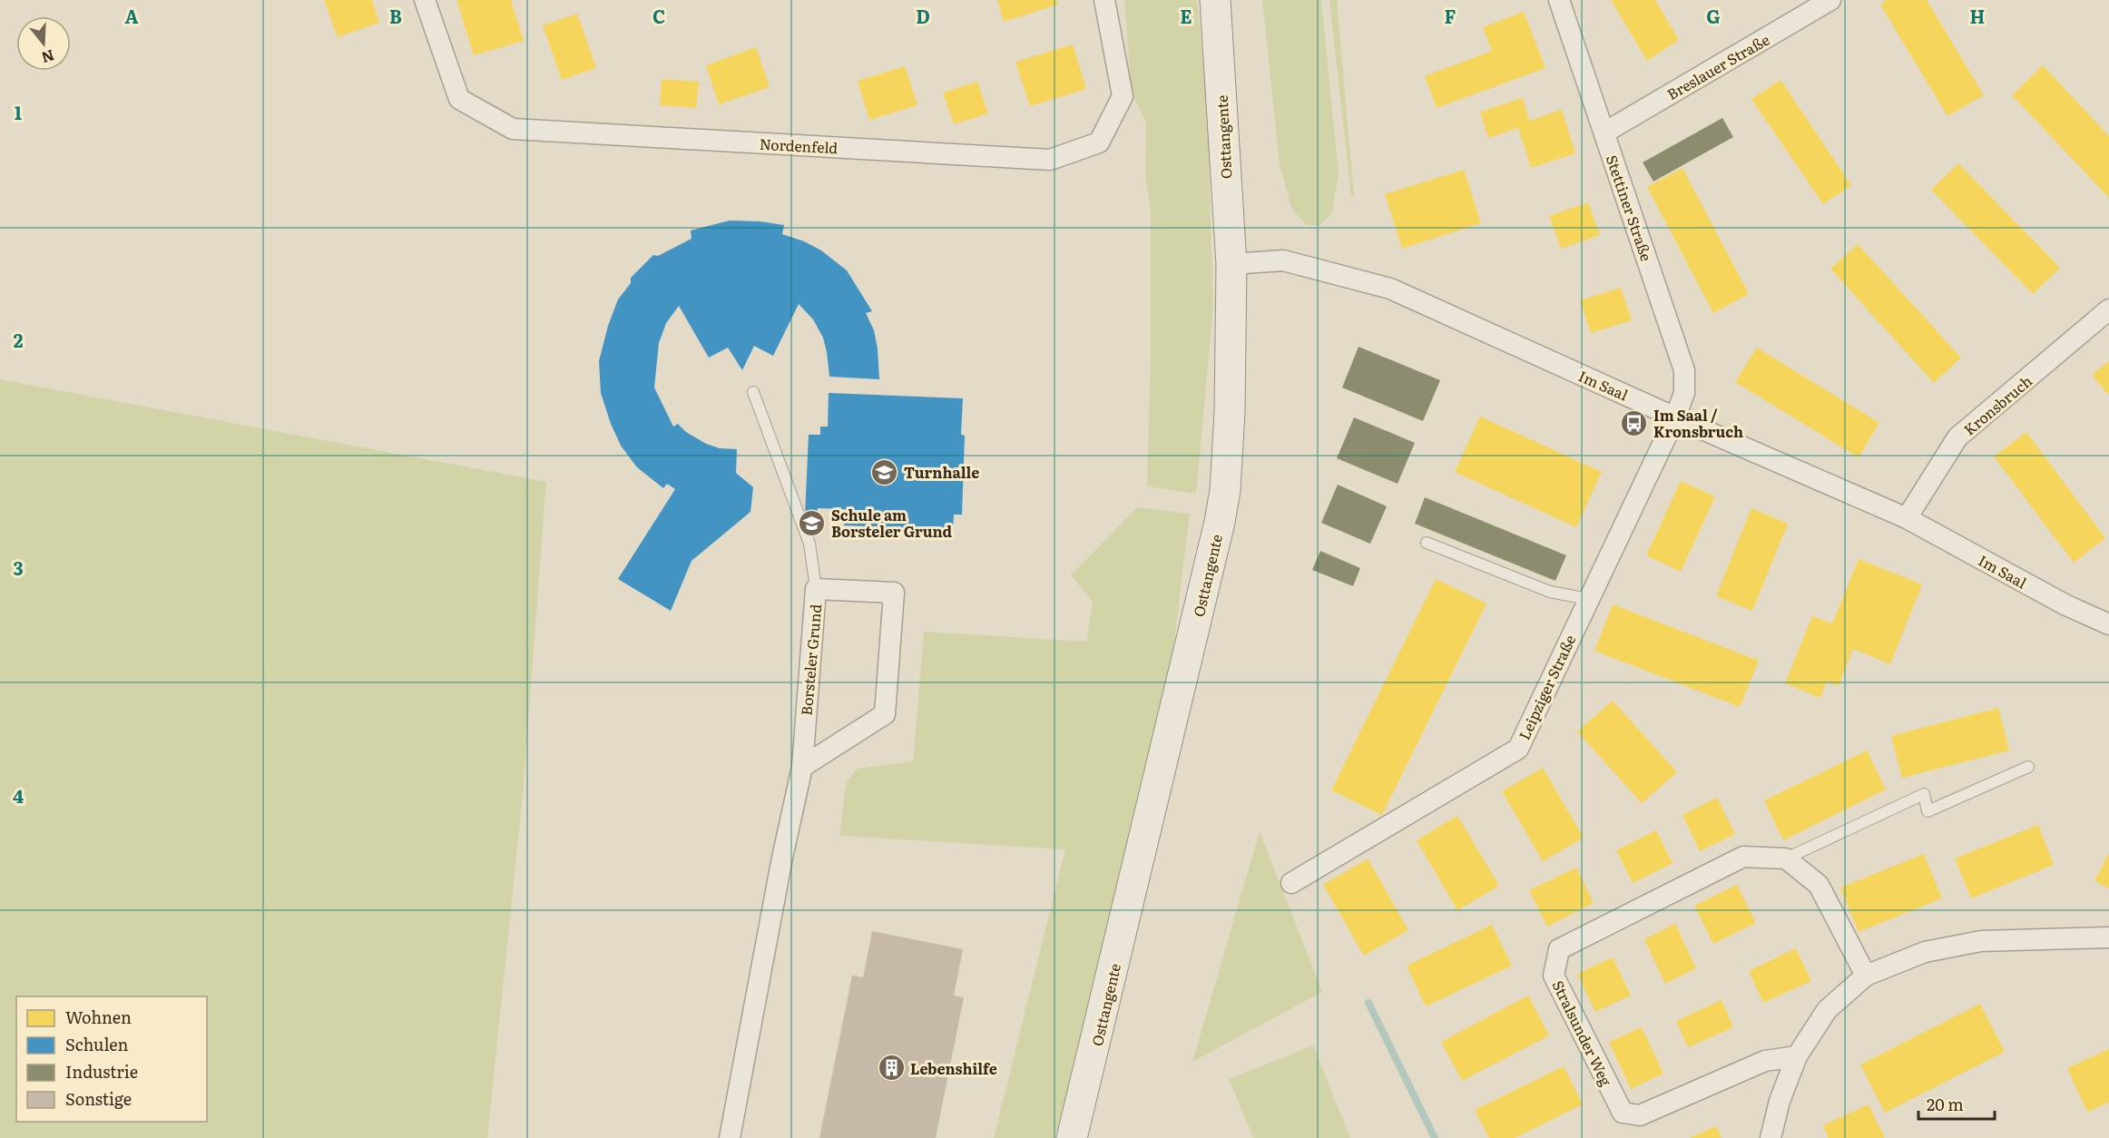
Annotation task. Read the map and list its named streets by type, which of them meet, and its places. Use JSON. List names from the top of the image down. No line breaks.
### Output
{"streets":{"main road":["Osttangente"],"street":["Breslauer Straße","Nordenfeld","Stettiner Straße","Im Saal","Kronsbruch","Borsteler Grund","Leipziger Straße","Stralsunder Weg"]},"crossings":[["Breslauer Straße","Stettiner Straße"],["Osttangente","Im Saal"],["Stettiner Straße","Im Saal"],["Stettiner Straße","Leipziger Straße"],["Im Saal","Kronsbruch"],["Im Saal","Leipziger Straße"]],"places":{"bus stop":["Im Saal / Kronsbruch"],"school or university":["Turnhalle","Schule am Borsteler Grund"],"building":["Lebenshilfe"]},"legend":["Wohnen","Schulen","Industrie","Sonstige"],"scale_bar":"20 m","north":"bottom","grid":{"columns":["A","B","C","D","E","F","G","H"],"rows":["1","2","3","4"]}}
